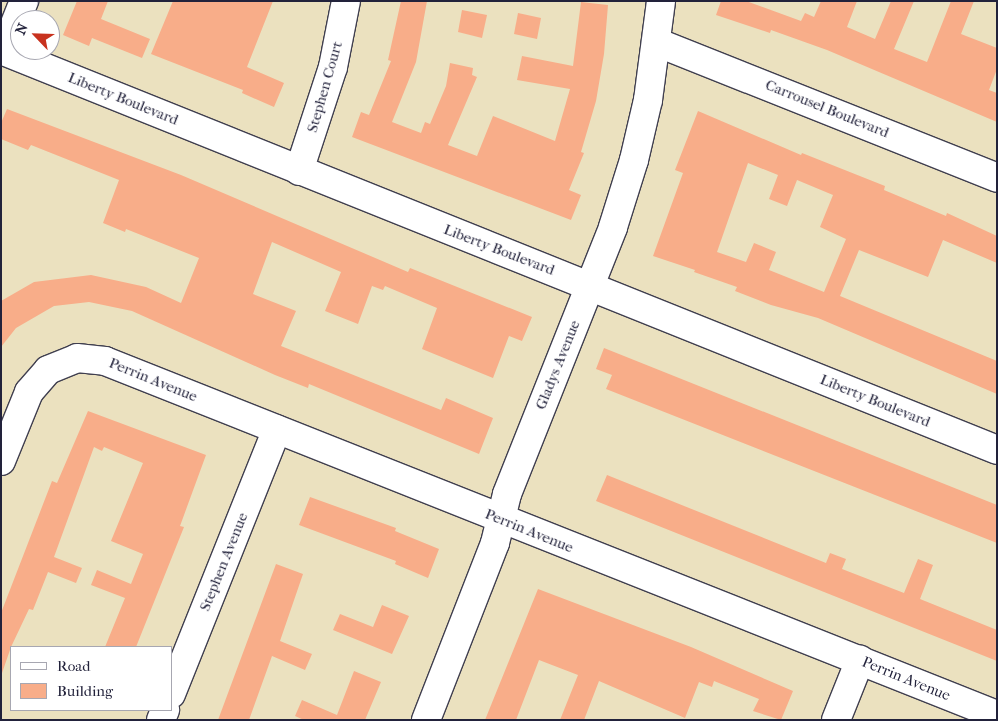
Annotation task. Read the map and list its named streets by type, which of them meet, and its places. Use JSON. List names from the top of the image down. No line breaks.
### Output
{"streets":{"street":["Stephen Court","Liberty Boulevard","Carrousel Boulevard","Gladys Avenue","Perrin Avenue","Stephen Avenue"]},"crossings":[["Stephen Court","Liberty Boulevard"],["Liberty Boulevard","Gladys Avenue"],["Carrousel Boulevard","Gladys Avenue"],["Gladys Avenue","Perrin Avenue"],["Perrin Avenue","Stephen Avenue"]],"legend":["Road","Building"],"north":"top left"}
